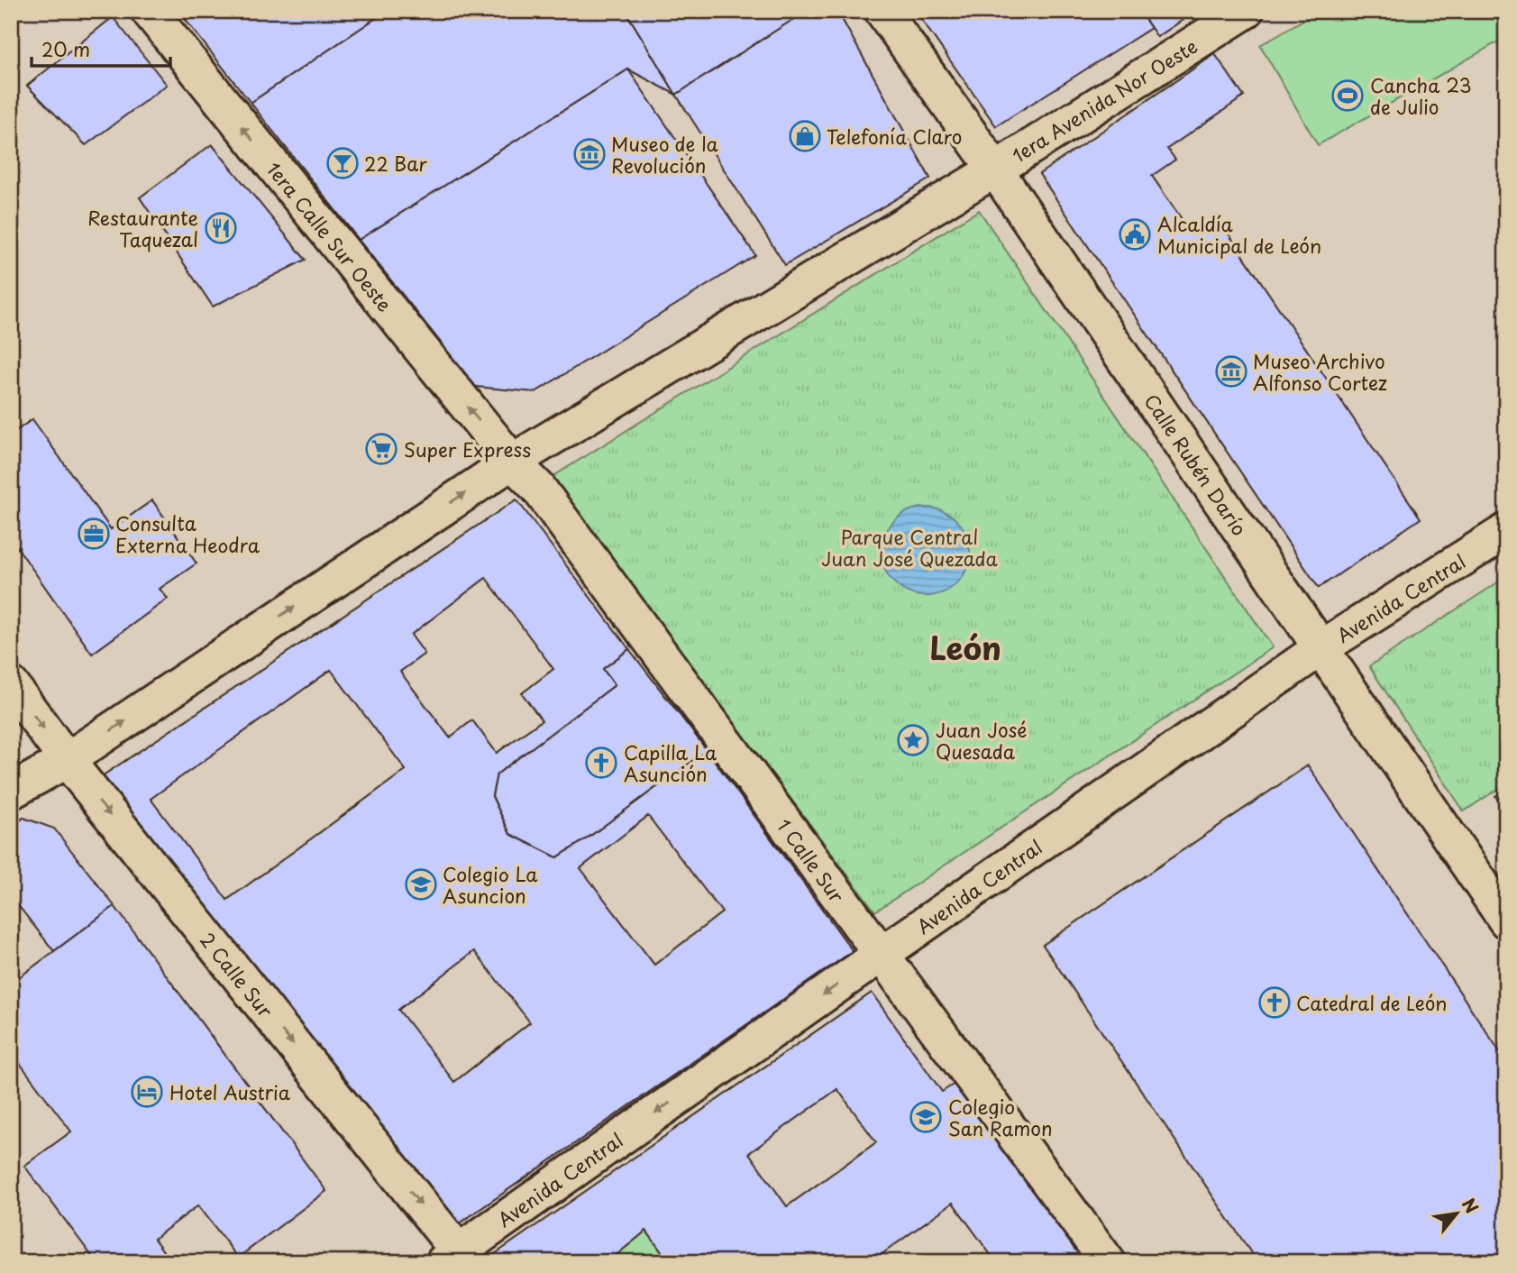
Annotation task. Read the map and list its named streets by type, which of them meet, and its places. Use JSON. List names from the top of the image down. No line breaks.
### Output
{"streets":{"street":["1era Avenida Nor Oeste","1era Calle Sur Oeste","Calle Rubén Darío","Avenida Central","1 Calle Sur","2 Calle Sur"]},"crossings":[["1era Avenida Nor Oeste","1era Calle Sur Oeste"],["1era Avenida Nor Oeste","Calle Rubén Darío"],["1era Avenida Nor Oeste","1 Calle Sur"],["1era Avenida Nor Oeste","2 Calle Sur"],["1era Calle Sur Oeste","1 Calle Sur"],["Calle Rubén Darío","Avenida Central"],["Avenida Central","1 Calle Sur"],["Avenida Central","2 Calle Sur"]],"one_way":["1era Avenida Nor Oeste","1era Calle Sur Oeste","Avenida Central","2 Calle Sur"],"districts":["León"],"parks":["Parque Central Juan José Quezada"],"places":{"sports":["Cancha 23 de Julio"],"shop":["Telefonía Claro"],"museum":["Museo de la Revolución","Museo Archivo Alfonso Cortez"],"bar":["22 Bar"],"restaurant":["Restaurante Taquezal"],"public building":["Alcaldía Municipal de León"],"supermarket":["Super Express"],"office":["Consulta Externa Heodra"],"place":["Juan José Quesada"],"church":["Capilla La Asunción","Catedral de León"],"school or university":["Colegio La Asuncion","Colegio San Ramon"],"hotel":["Hotel Austria"]},"scale_bar":"20 m","north":"top right"}
